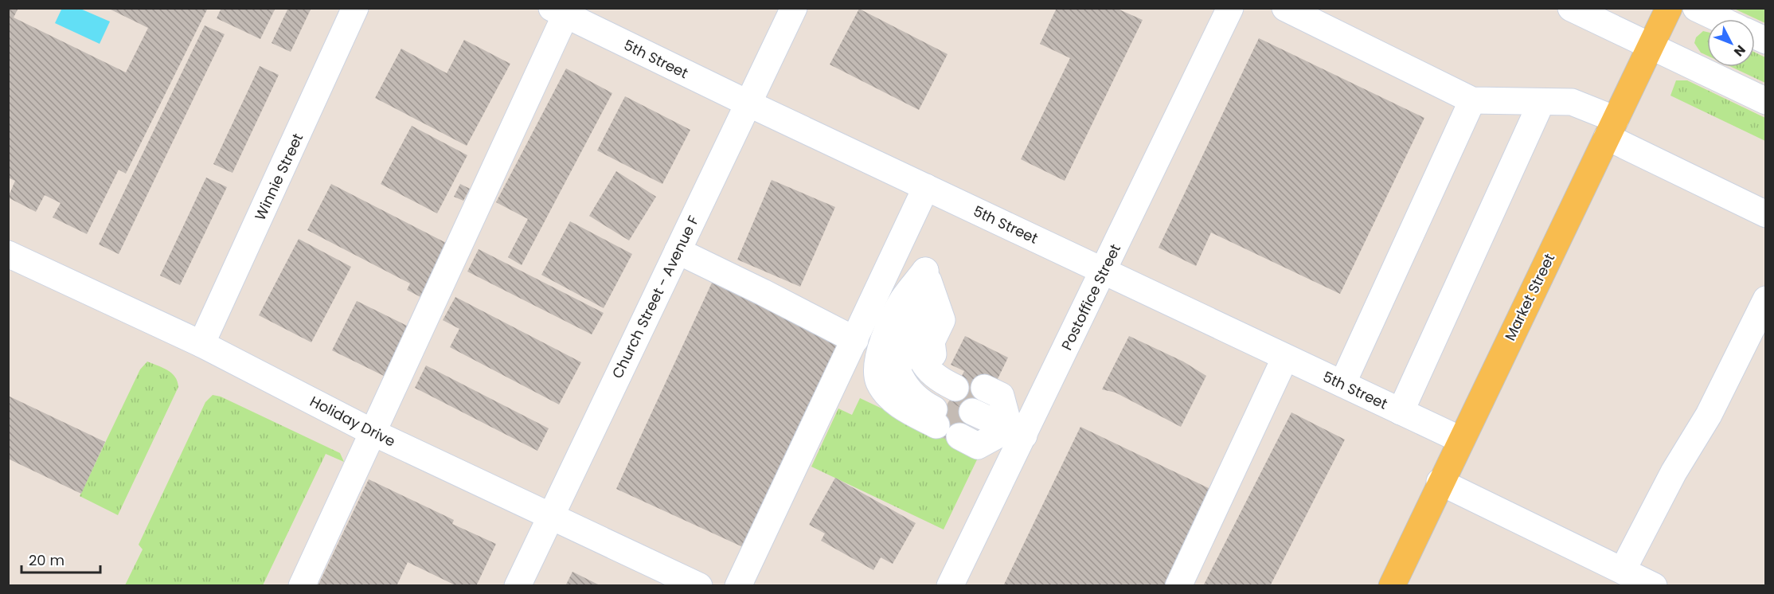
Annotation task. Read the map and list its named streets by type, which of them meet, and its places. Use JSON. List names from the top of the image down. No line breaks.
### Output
{"streets":{"main road":["Market Street"],"street":["5th Street","Winnie Street","Church Street - Avenue F","Postoffice Street","Holiday Drive"]},"crossings":[["5th Street","Church Street - Avenue F"],["5th Street","Postoffice Street"],["5th Street","Market Street"],["Winnie Street","Holiday Drive"],["Church Street - Avenue F","Holiday Drive"]],"scale_bar":"20 m","north":"bottom right"}
